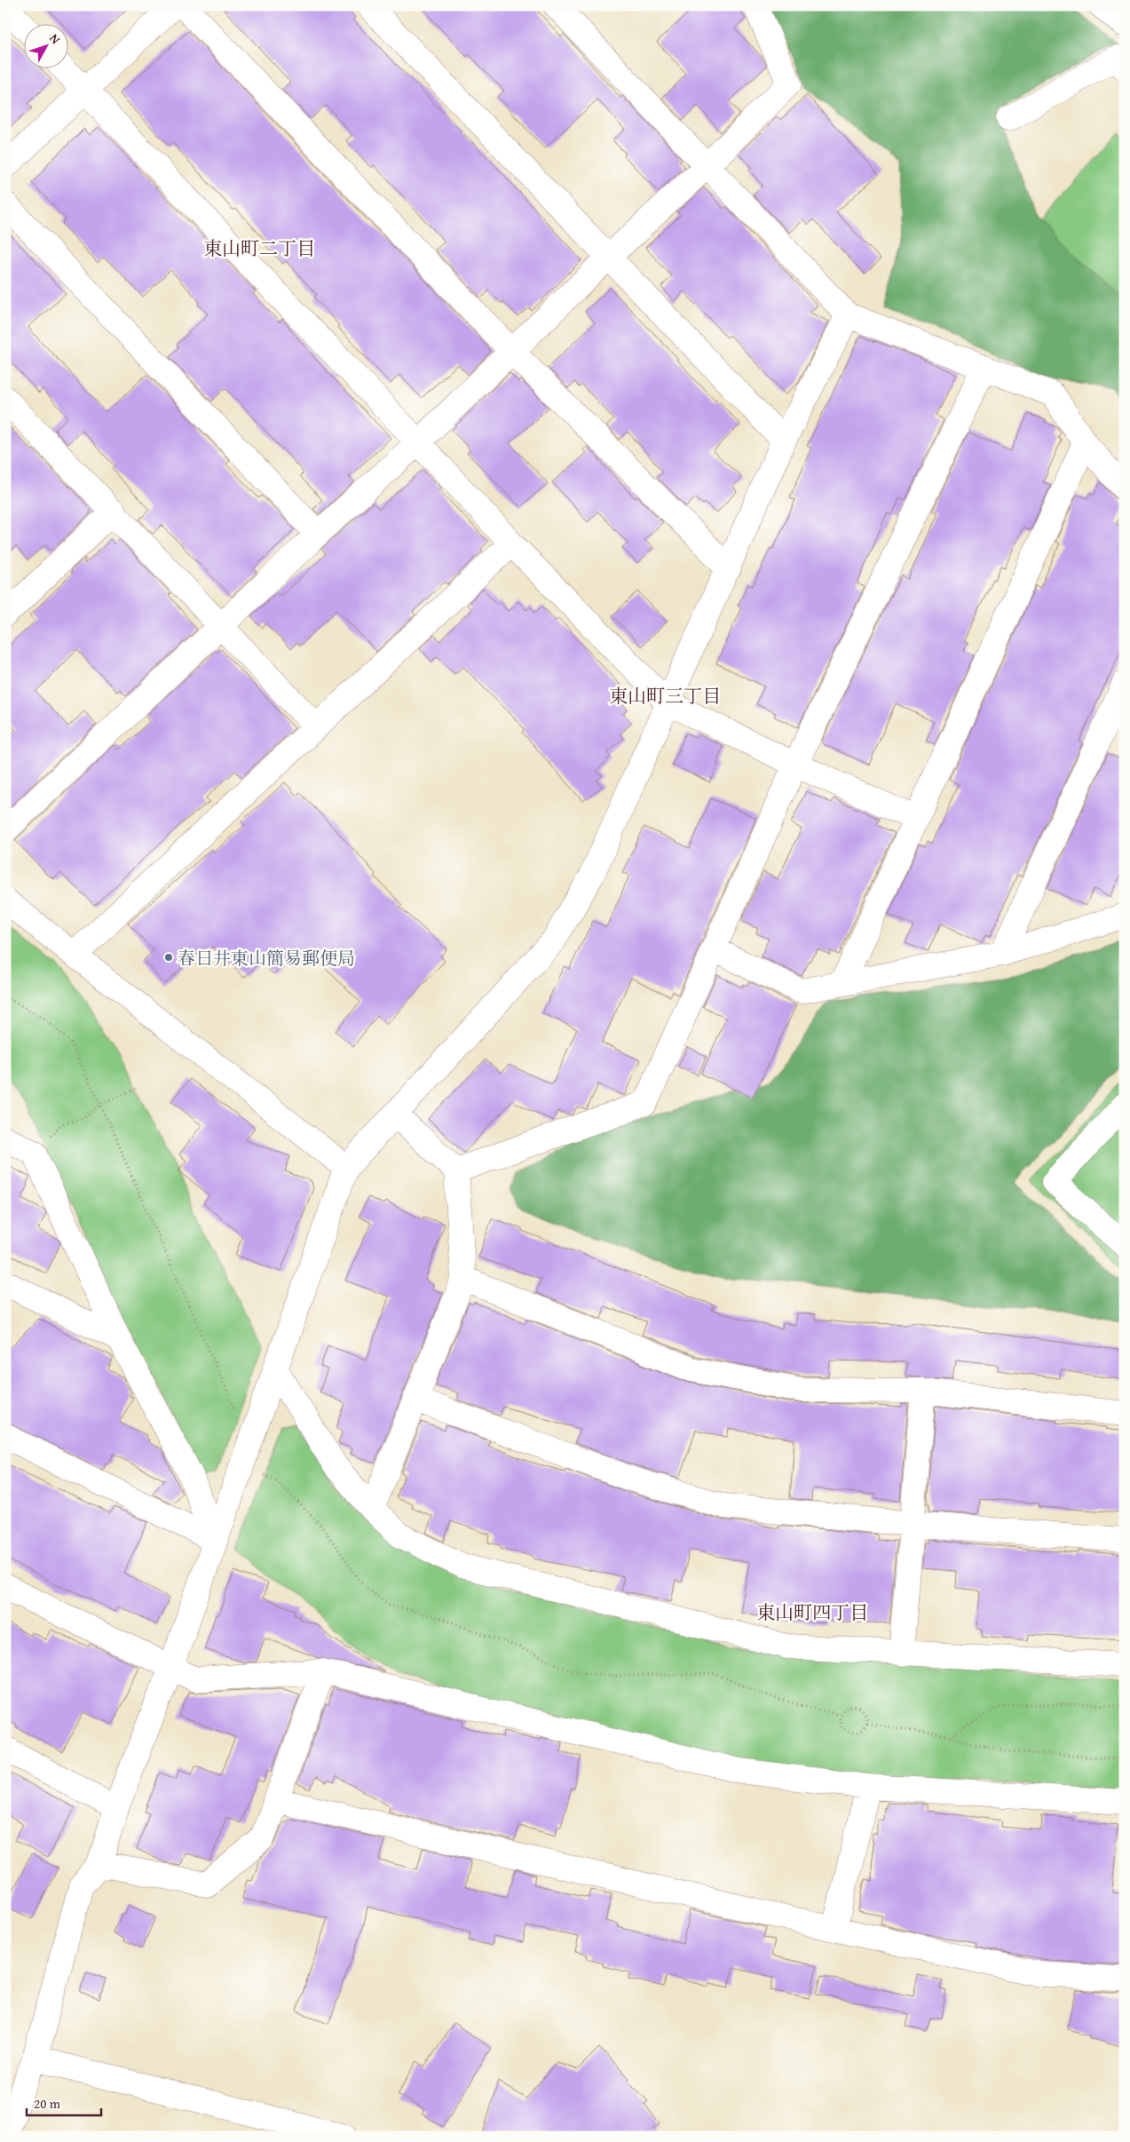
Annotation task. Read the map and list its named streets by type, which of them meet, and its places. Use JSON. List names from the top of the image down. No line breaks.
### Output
{"districts":["東山町二丁目","東山町三丁目","東山町四丁目"],"places":["春日井東山簡易郵便局"],"scale_bar":"20 m","north":"top right"}
